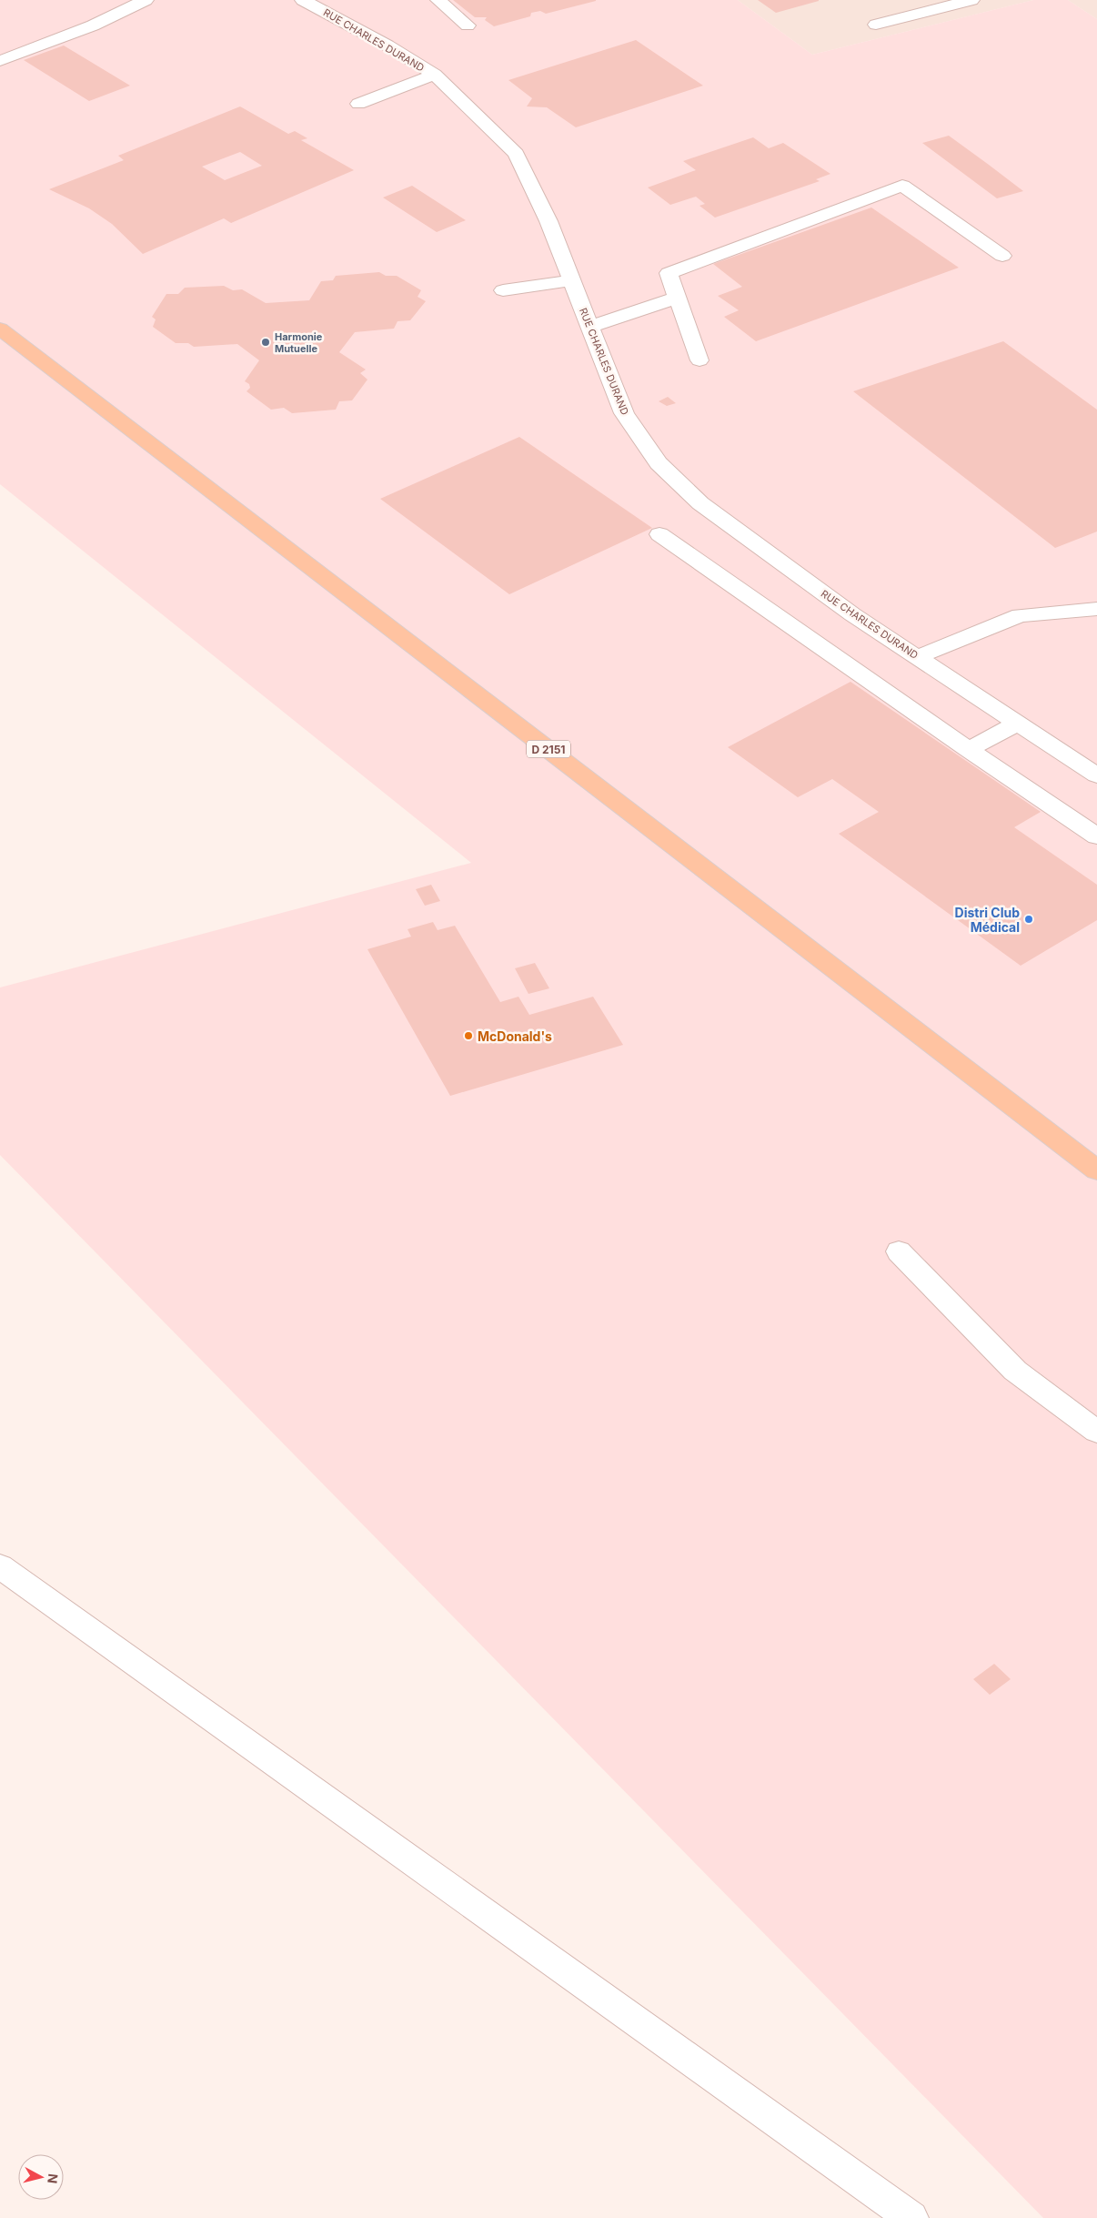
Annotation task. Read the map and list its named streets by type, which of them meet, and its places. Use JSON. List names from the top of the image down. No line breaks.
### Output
{"streets":{"main road":["D 2151"],"street":["RUE CHARLES DURAND"]},"places":["Harmonie Mutuelle","Distri Club Médical","McDonald's"],"north":"right"}
